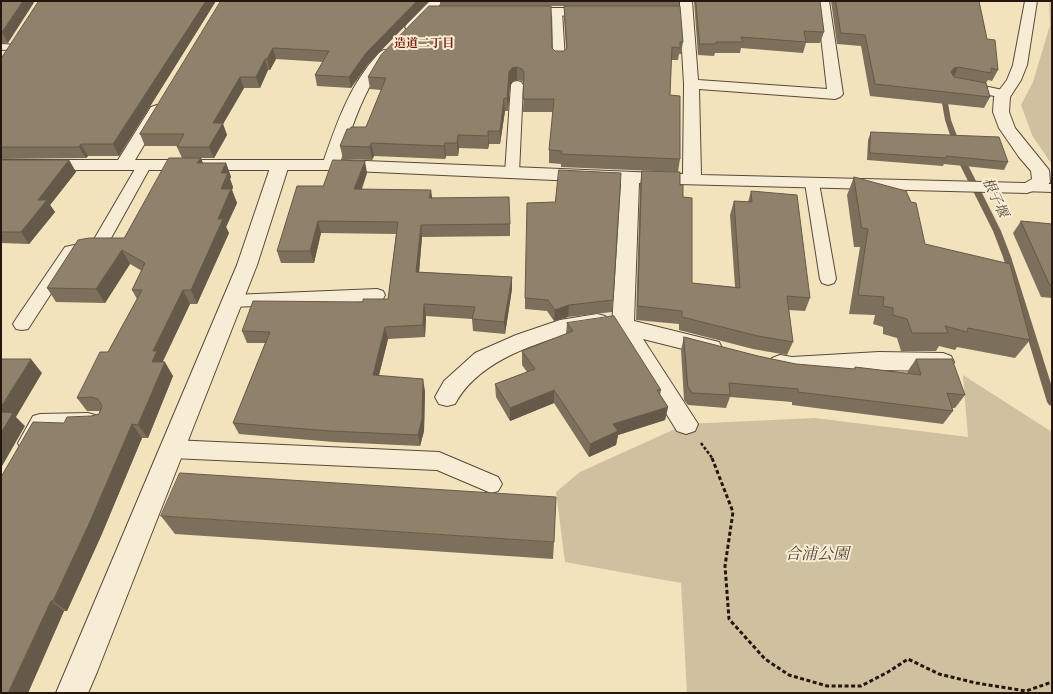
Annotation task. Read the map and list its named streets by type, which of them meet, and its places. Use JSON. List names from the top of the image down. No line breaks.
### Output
{"districts":["造道二丁目"],"water":["根子堰"],"parks":["合浦公園"]}
